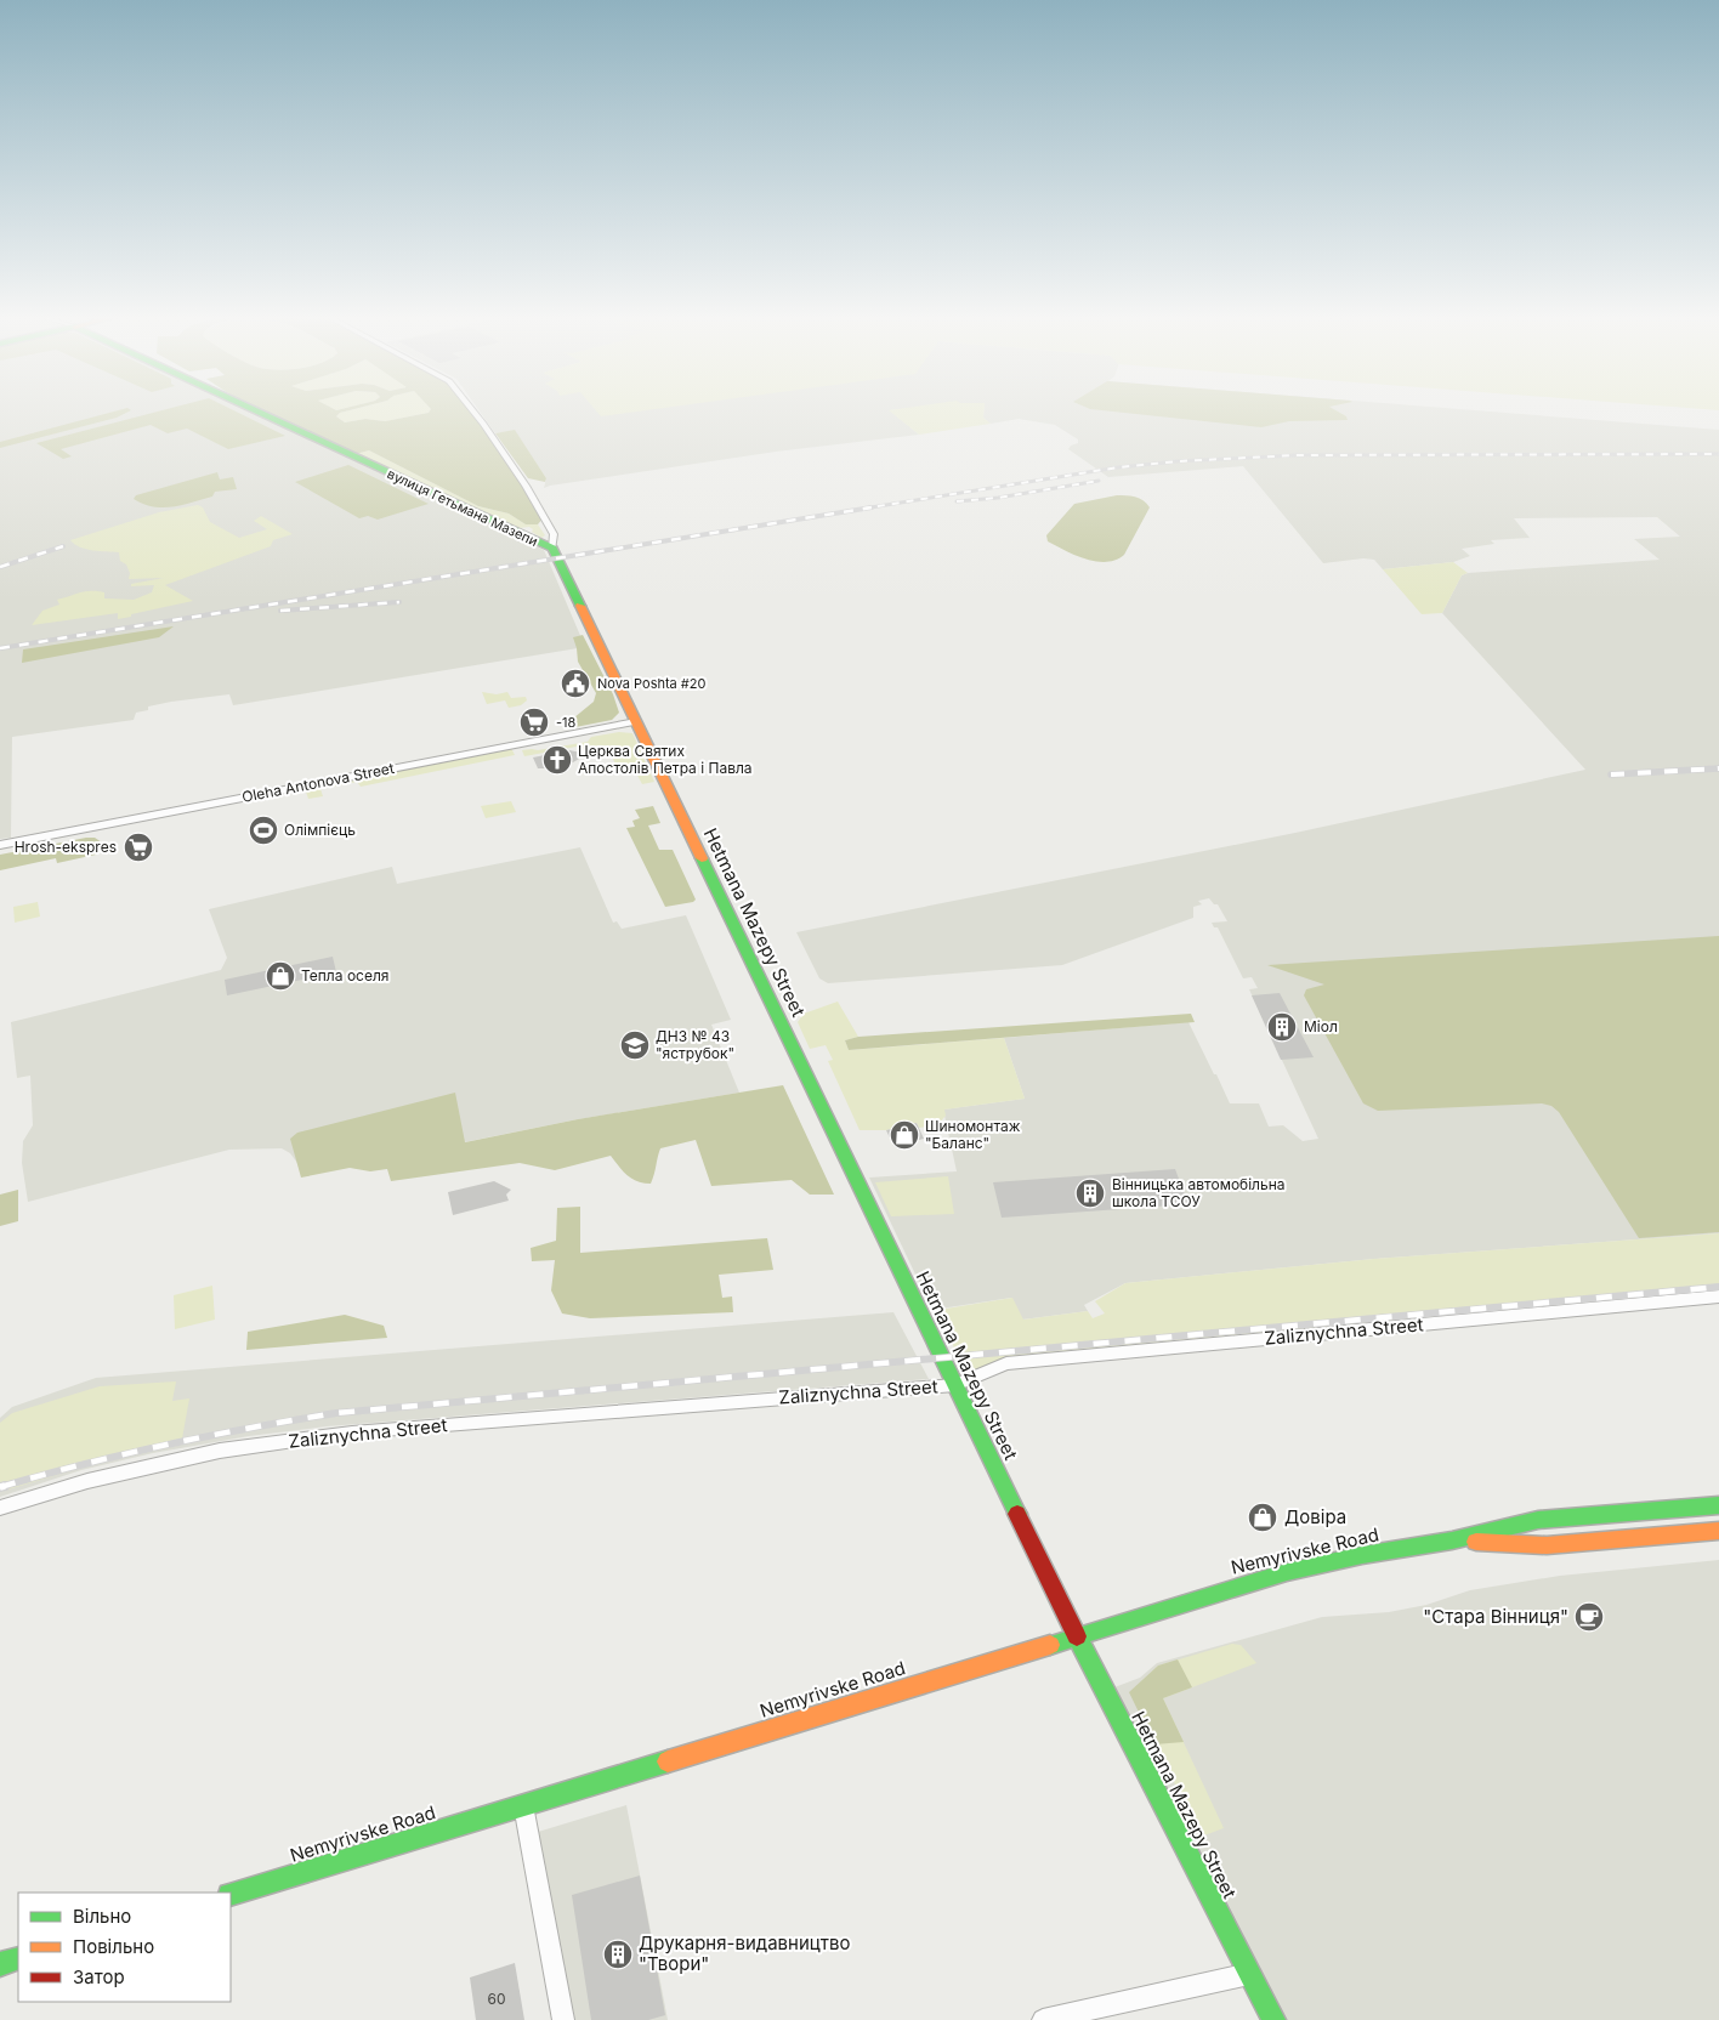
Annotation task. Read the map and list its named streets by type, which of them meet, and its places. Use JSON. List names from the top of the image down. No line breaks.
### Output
{"streets":{"main road":["вулиця Гетьмана Мазепи","Hetmana Mazepy Street","Nemyrivske Road"],"street":["Oleha Antonova Street","Zaliznychna Street"]},"crossings":[["вулиця Гетьмана Мазепи","Oleha Antonova Street"],["вулиця Гетьмана Мазепи","Hetmana Mazepy Street"],["Oleha Antonova Street","Hetmana Mazepy Street"],["Hetmana Mazepy Street","Zaliznychna Street"],["Hetmana Mazepy Street","Nemyrivske Road"]],"places":{"public building":["Nova Poshta #20"],"supermarket":["-18","Hrosh-ekspres"],"church":["Церква Святих Апостолів Петра і Павла"],"sports":["Олімпієць"],"shop":["Тепла оселя","Шиномонтаж \"Баланс\"","Довіра"],"building":["Міол","Вінницька автомобільна школа ТСОУ","Друкарня-видавництво \"Твори\""],"school or university":["ДНЗ № 43 \"яструбок\""],"cafe":["\"Стара Вінниця\""]},"house_numbers":["60"],"legend":["Вільно","Повільно","Затор"]}
